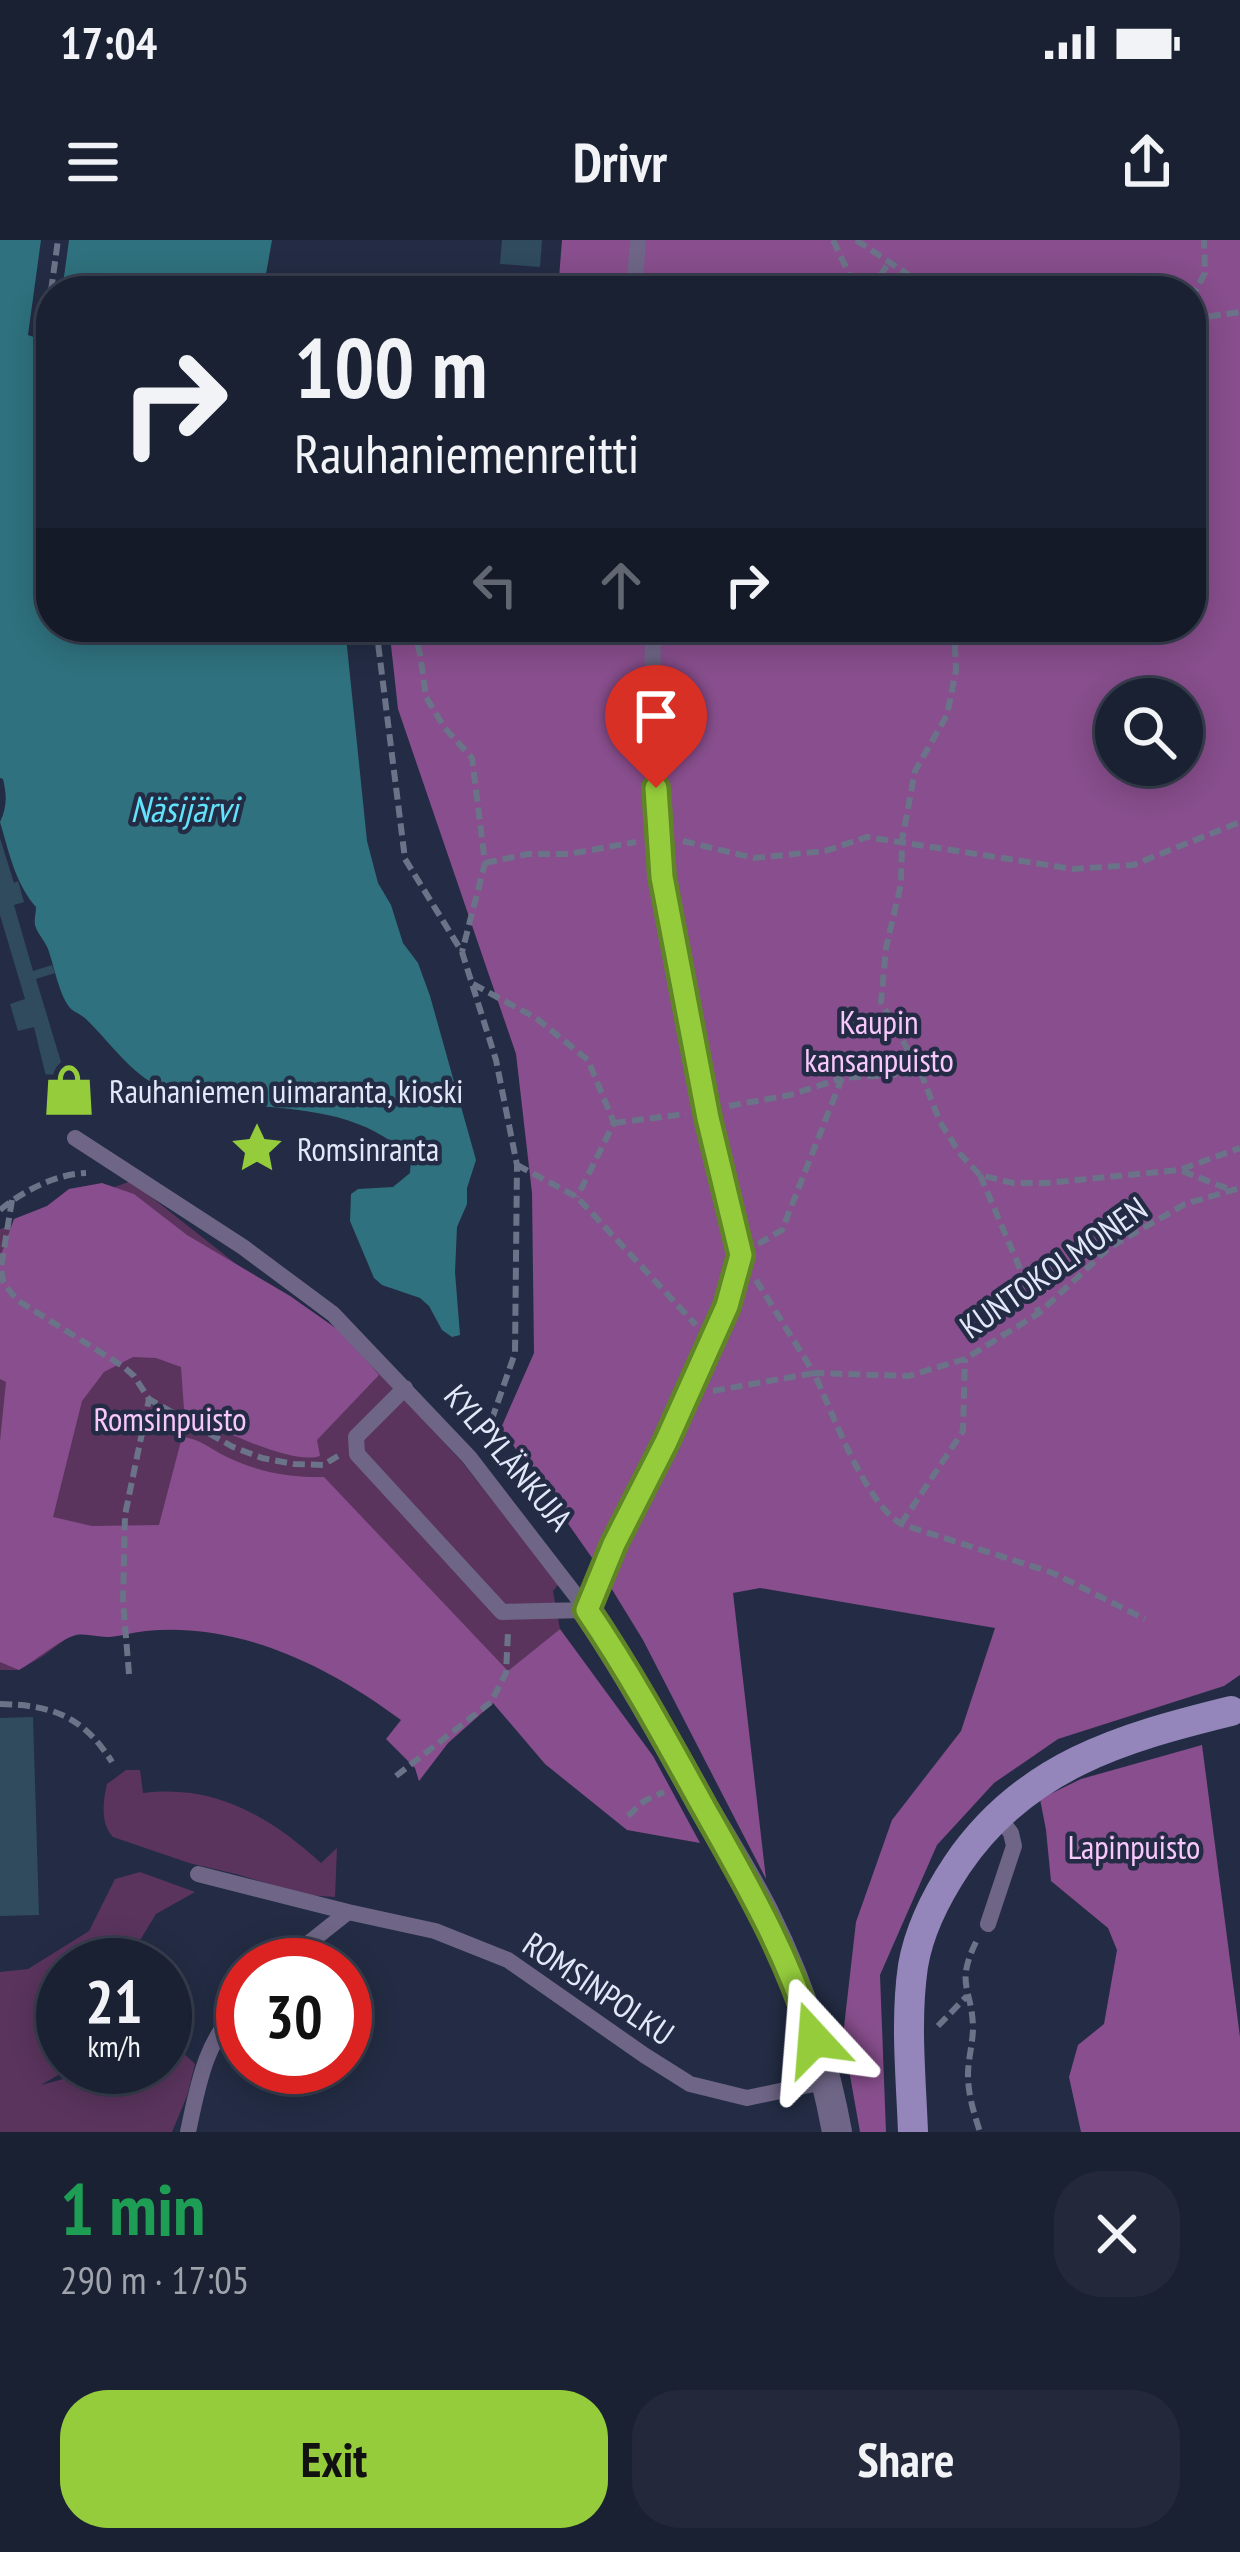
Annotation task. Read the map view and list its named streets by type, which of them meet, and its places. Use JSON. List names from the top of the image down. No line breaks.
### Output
{"streets":{"street":["KYLPYLÄNKUJA"],"lane":["ROMSINPOLKU"],"path":["KUNTOKOLMONEN"]},"crossings":[["KYLPYLÄNKUJA","ROMSINPOLKU"]],"water":["Näsijärvi"],"parks":["Kaupin kansanpuisto","Romsinpuisto","Lapinpuisto"],"places":{"shop":["Rauhaniemen uimaranta, kioski"],"place":["Romsinranta"]},"page":{"status":"17:04","header":"Drivr","turn":["100 m","Rauhaniemenreitti"],"speed":"21 km/h","limit":"30","heading":["1 min","290 m · 17:05"],"buttons":["Exit","Share"]}}
